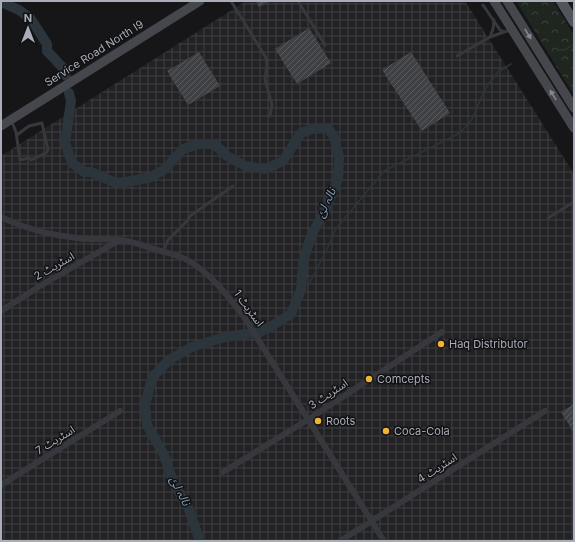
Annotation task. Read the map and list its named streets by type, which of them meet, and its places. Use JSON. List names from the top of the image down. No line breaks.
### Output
{"streets":{"main road":["Service Road North I9"],"street":["اسٹریٹ 2","اسٹریٹ 1","اسٹریٹ 3","اسٹریٹ 7","اسٹریٹ 4"]},"crossings":[["اسٹریٹ 2","اسٹریٹ 1"],["اسٹریٹ 1","اسٹریٹ 3"],["اسٹریٹ 1","اسٹریٹ 4"]],"water":["نالہ لئ"],"places":["Haq Distributor","Comcepts","Roots","Coca-Cola"],"north":"top"}
